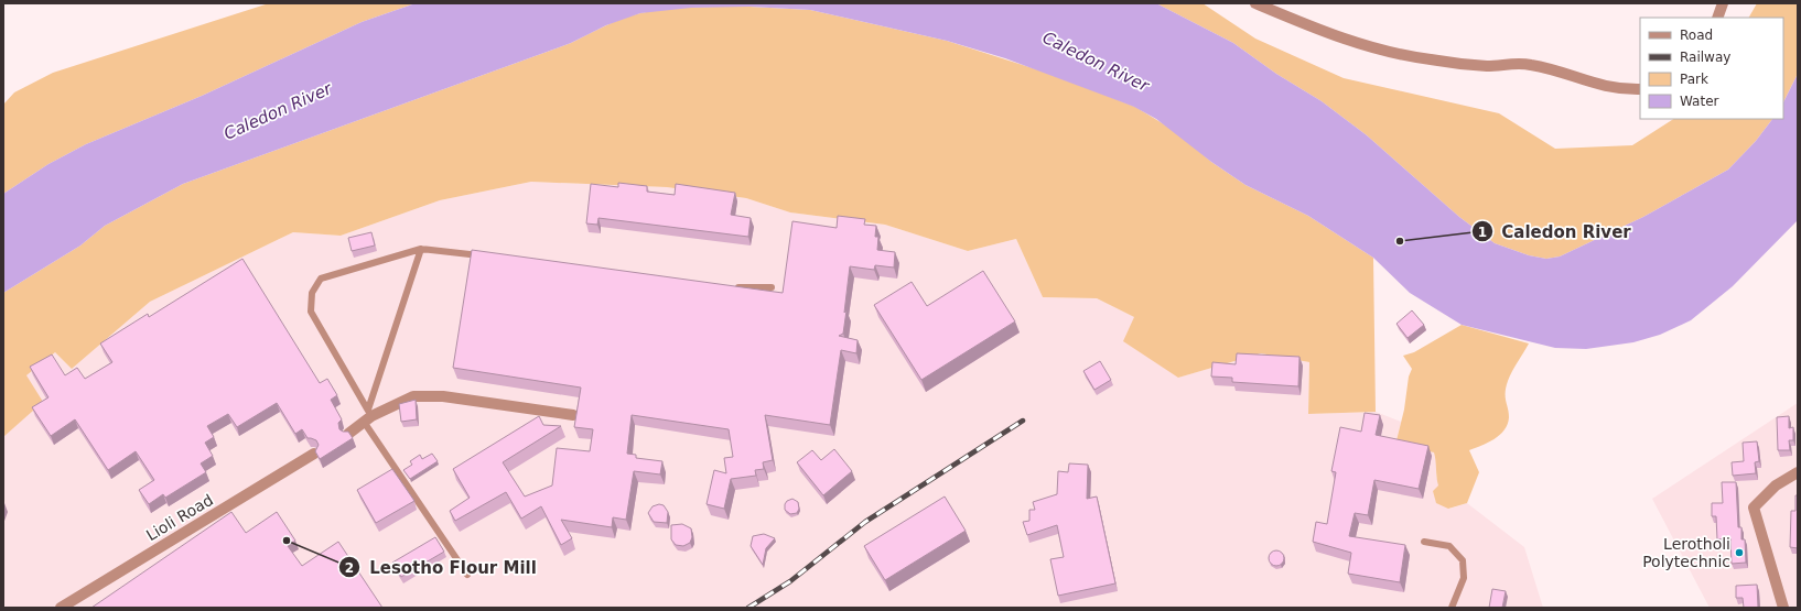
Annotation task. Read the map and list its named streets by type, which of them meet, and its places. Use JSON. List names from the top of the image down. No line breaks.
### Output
{"streets":{"street":["Lioli Road"]},"water":["Caledon River"],"places":["Caledon River","Lesotho Flour Mill","Lerotholi Polytechnic"],"legend":["Road","Railway","Park","Water"]}
